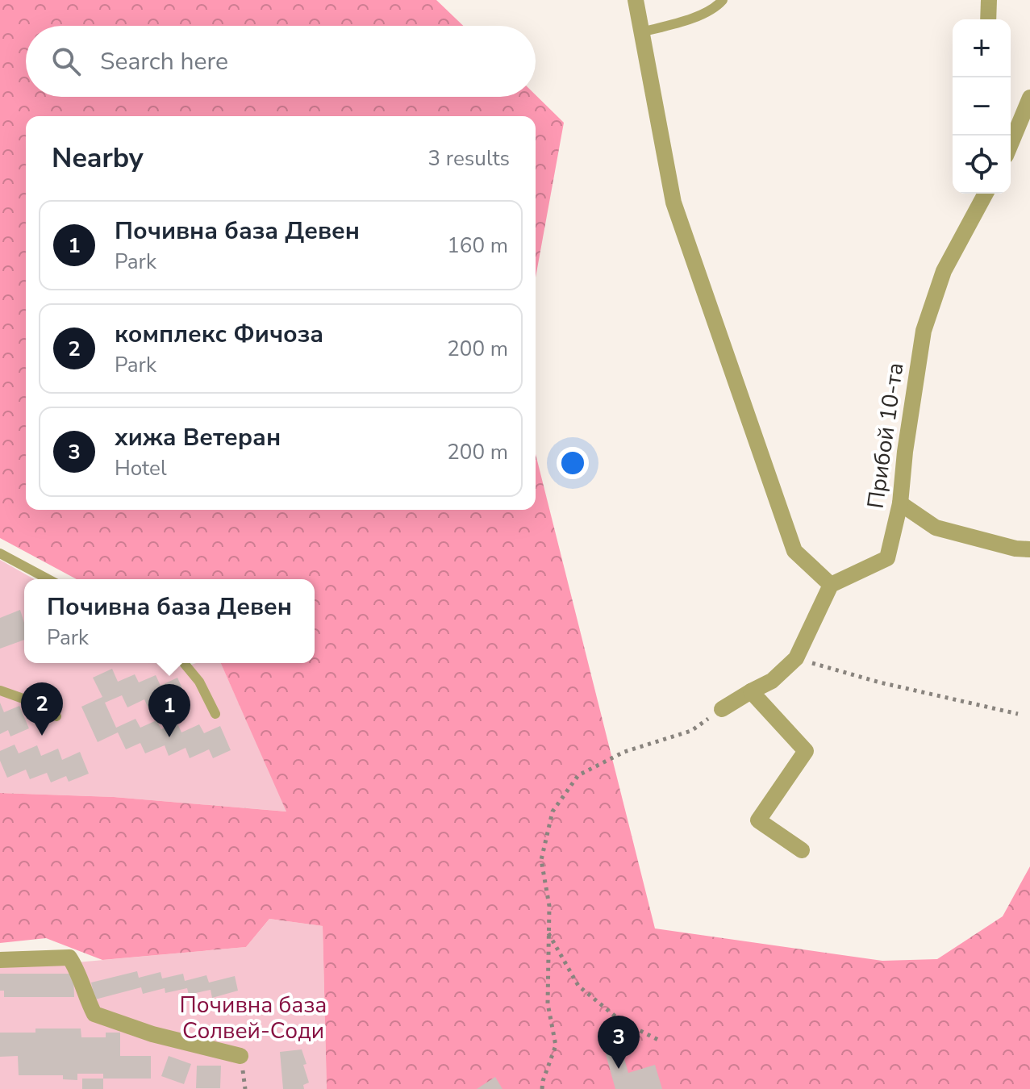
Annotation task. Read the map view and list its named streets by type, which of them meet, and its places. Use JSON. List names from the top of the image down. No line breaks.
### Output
{"streets":{"street":["Прибой 10-та"]},"parks":["Почивна база Солвей-Соди"],"page":{"map_buttons":["+","−"],"search":"Search here","heading":["Nearby","3 results"],"list":[{"mark":"1","name":"Почивна база Девен","note":"Park","value":"160 m"},{"mark":"2","name":"комплекс Фичоза","note":"Park","value":"200 m"},{"mark":"3","name":"хижа Ветеран","note":"Hotel","value":"200 m"}],"popup":["Почивна база Девен","Park"],"pins":["2","1","3"]}}
